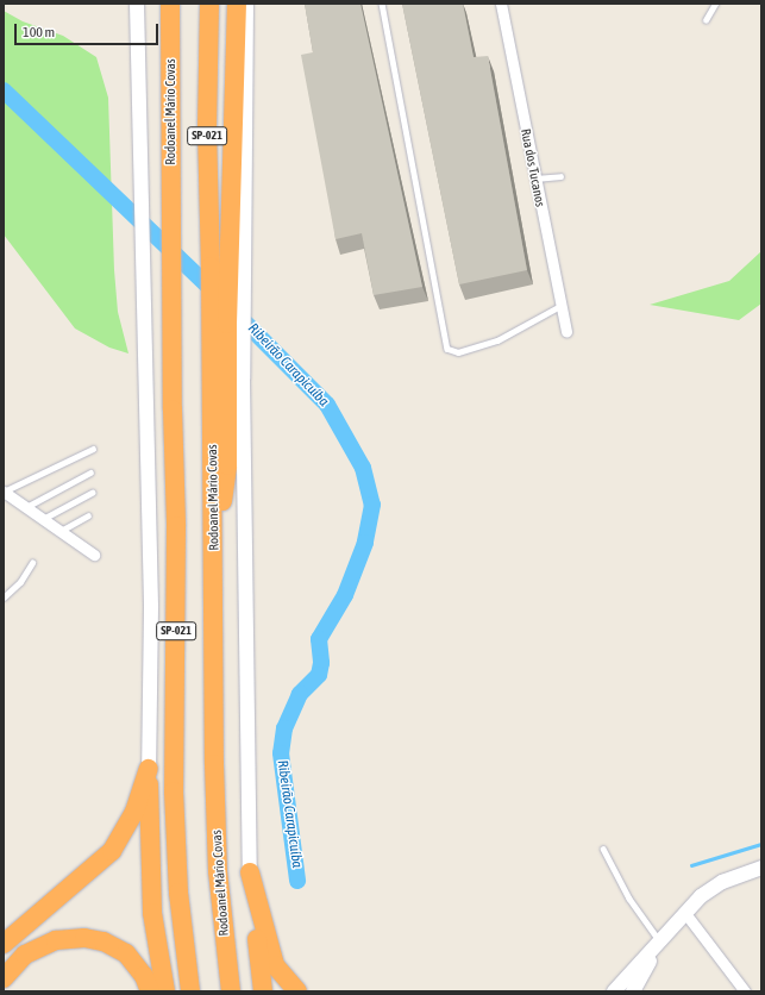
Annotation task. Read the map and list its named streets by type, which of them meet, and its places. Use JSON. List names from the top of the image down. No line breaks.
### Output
{"streets":{"highway":["Rodoanel Mário Covas","SP-021"],"street":["Rua dos Tucanos"]},"water":["Ribeirão Carapicuíba"],"scale_bar":"100 m"}
